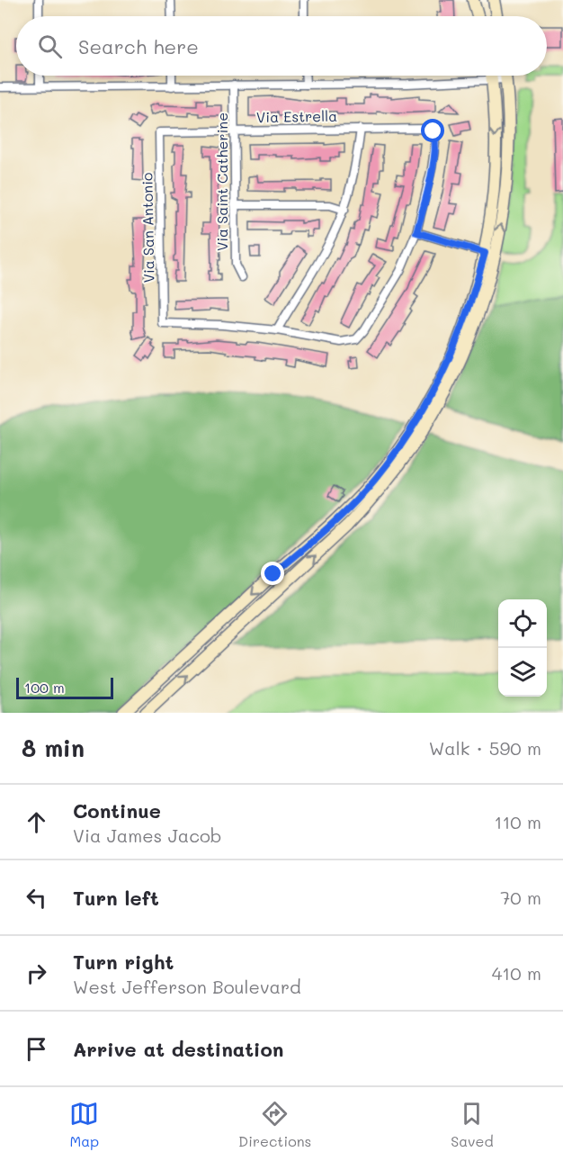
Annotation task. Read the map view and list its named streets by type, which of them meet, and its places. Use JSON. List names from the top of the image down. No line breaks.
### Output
{"streets":{"street":["Via Estrella","Via Saint Catherine","Via San Antonio"]},"crossings":[["Via Estrella","Via Saint Catherine"],["Via Estrella","Via San Antonio"]],"scale_bar":"100 m","page":{"search":"Search here","scale":"100 m","heading":["8 min","Walk · 590 m"],"list":[["Continue","Via James Jacob","110 m"],["Turn left","70 m"],["Turn right","West Jefferson Boulevard","410 m"],"Arrive at destination"],"nav":["Map","Directions","Saved"]}}
